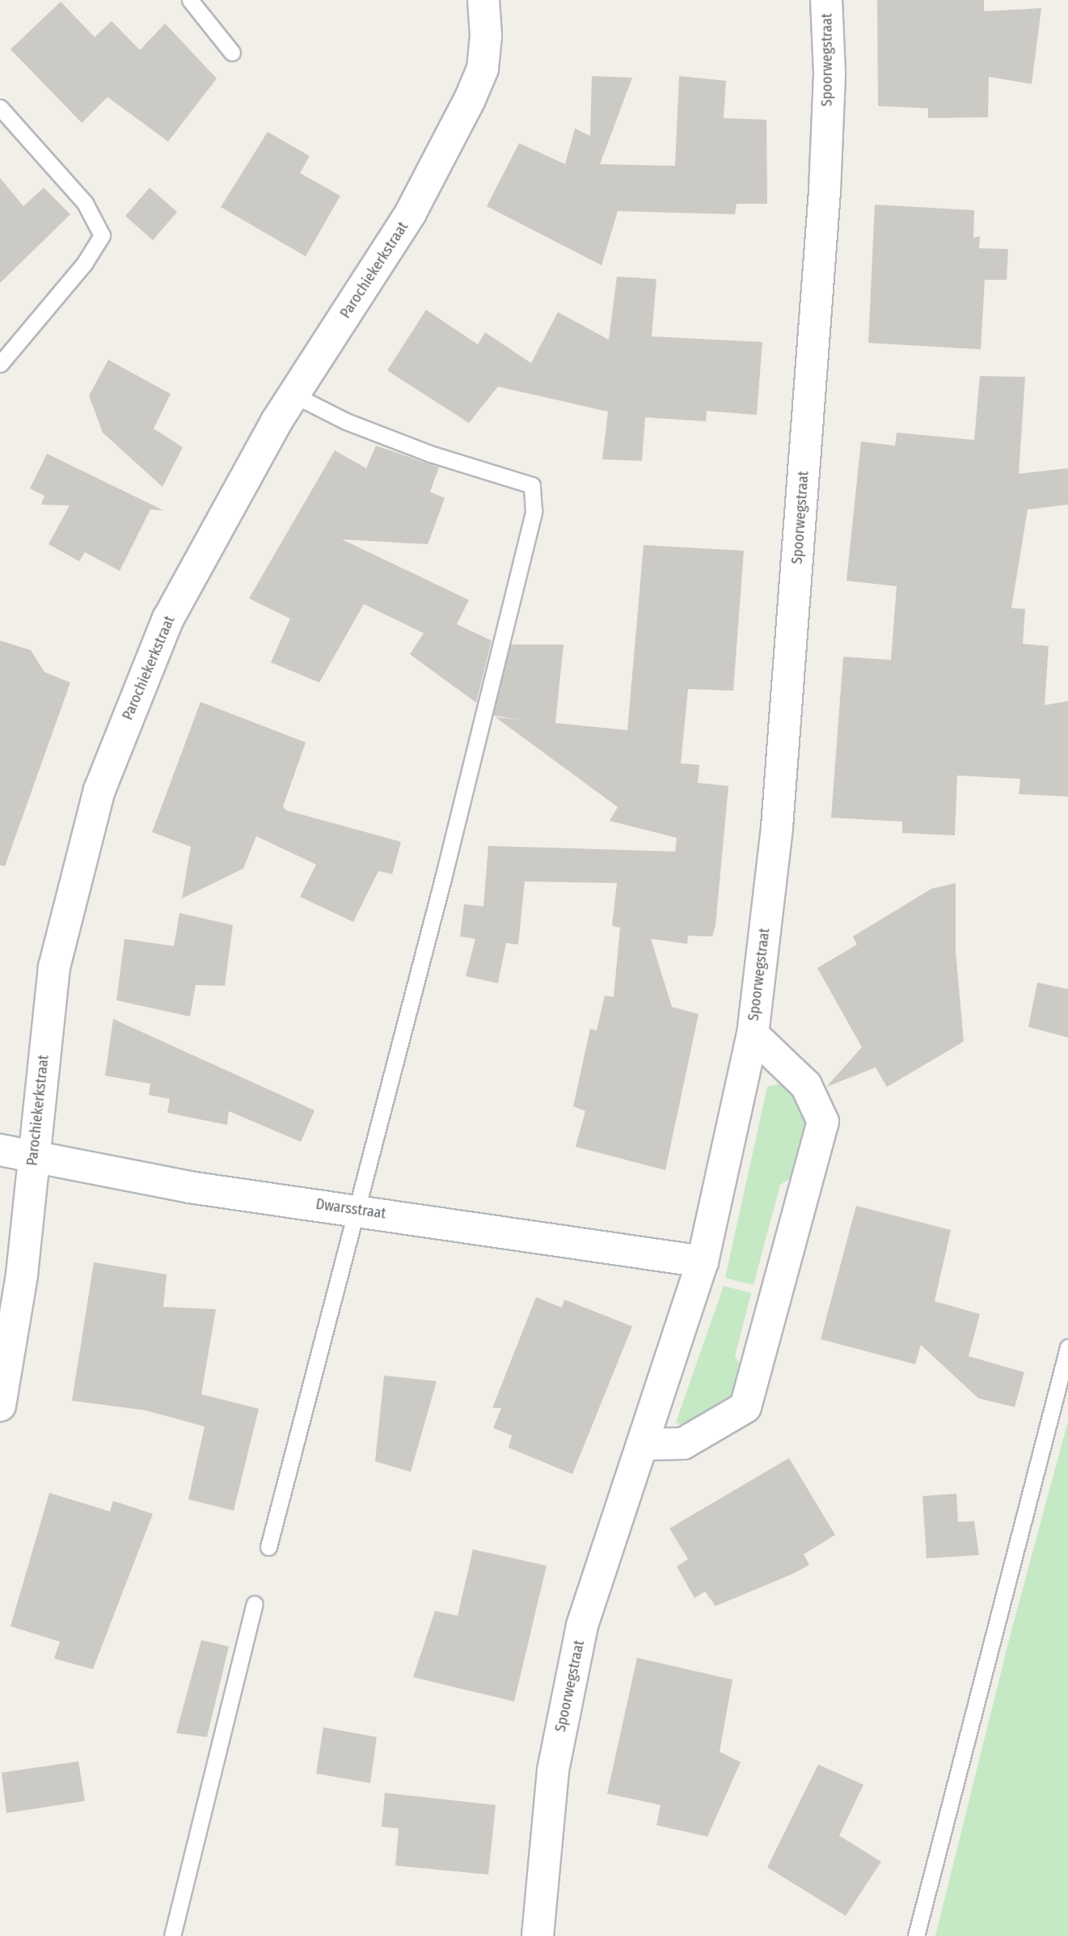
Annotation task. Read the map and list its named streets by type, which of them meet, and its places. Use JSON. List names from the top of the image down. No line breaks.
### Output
{"streets":{"street":["Spoorwegstraat","Parochiekerkstraat","Dwarsstraat"]},"crossings":[["Spoorwegstraat","Dwarsstraat"],["Parochiekerkstraat","Dwarsstraat"]]}
